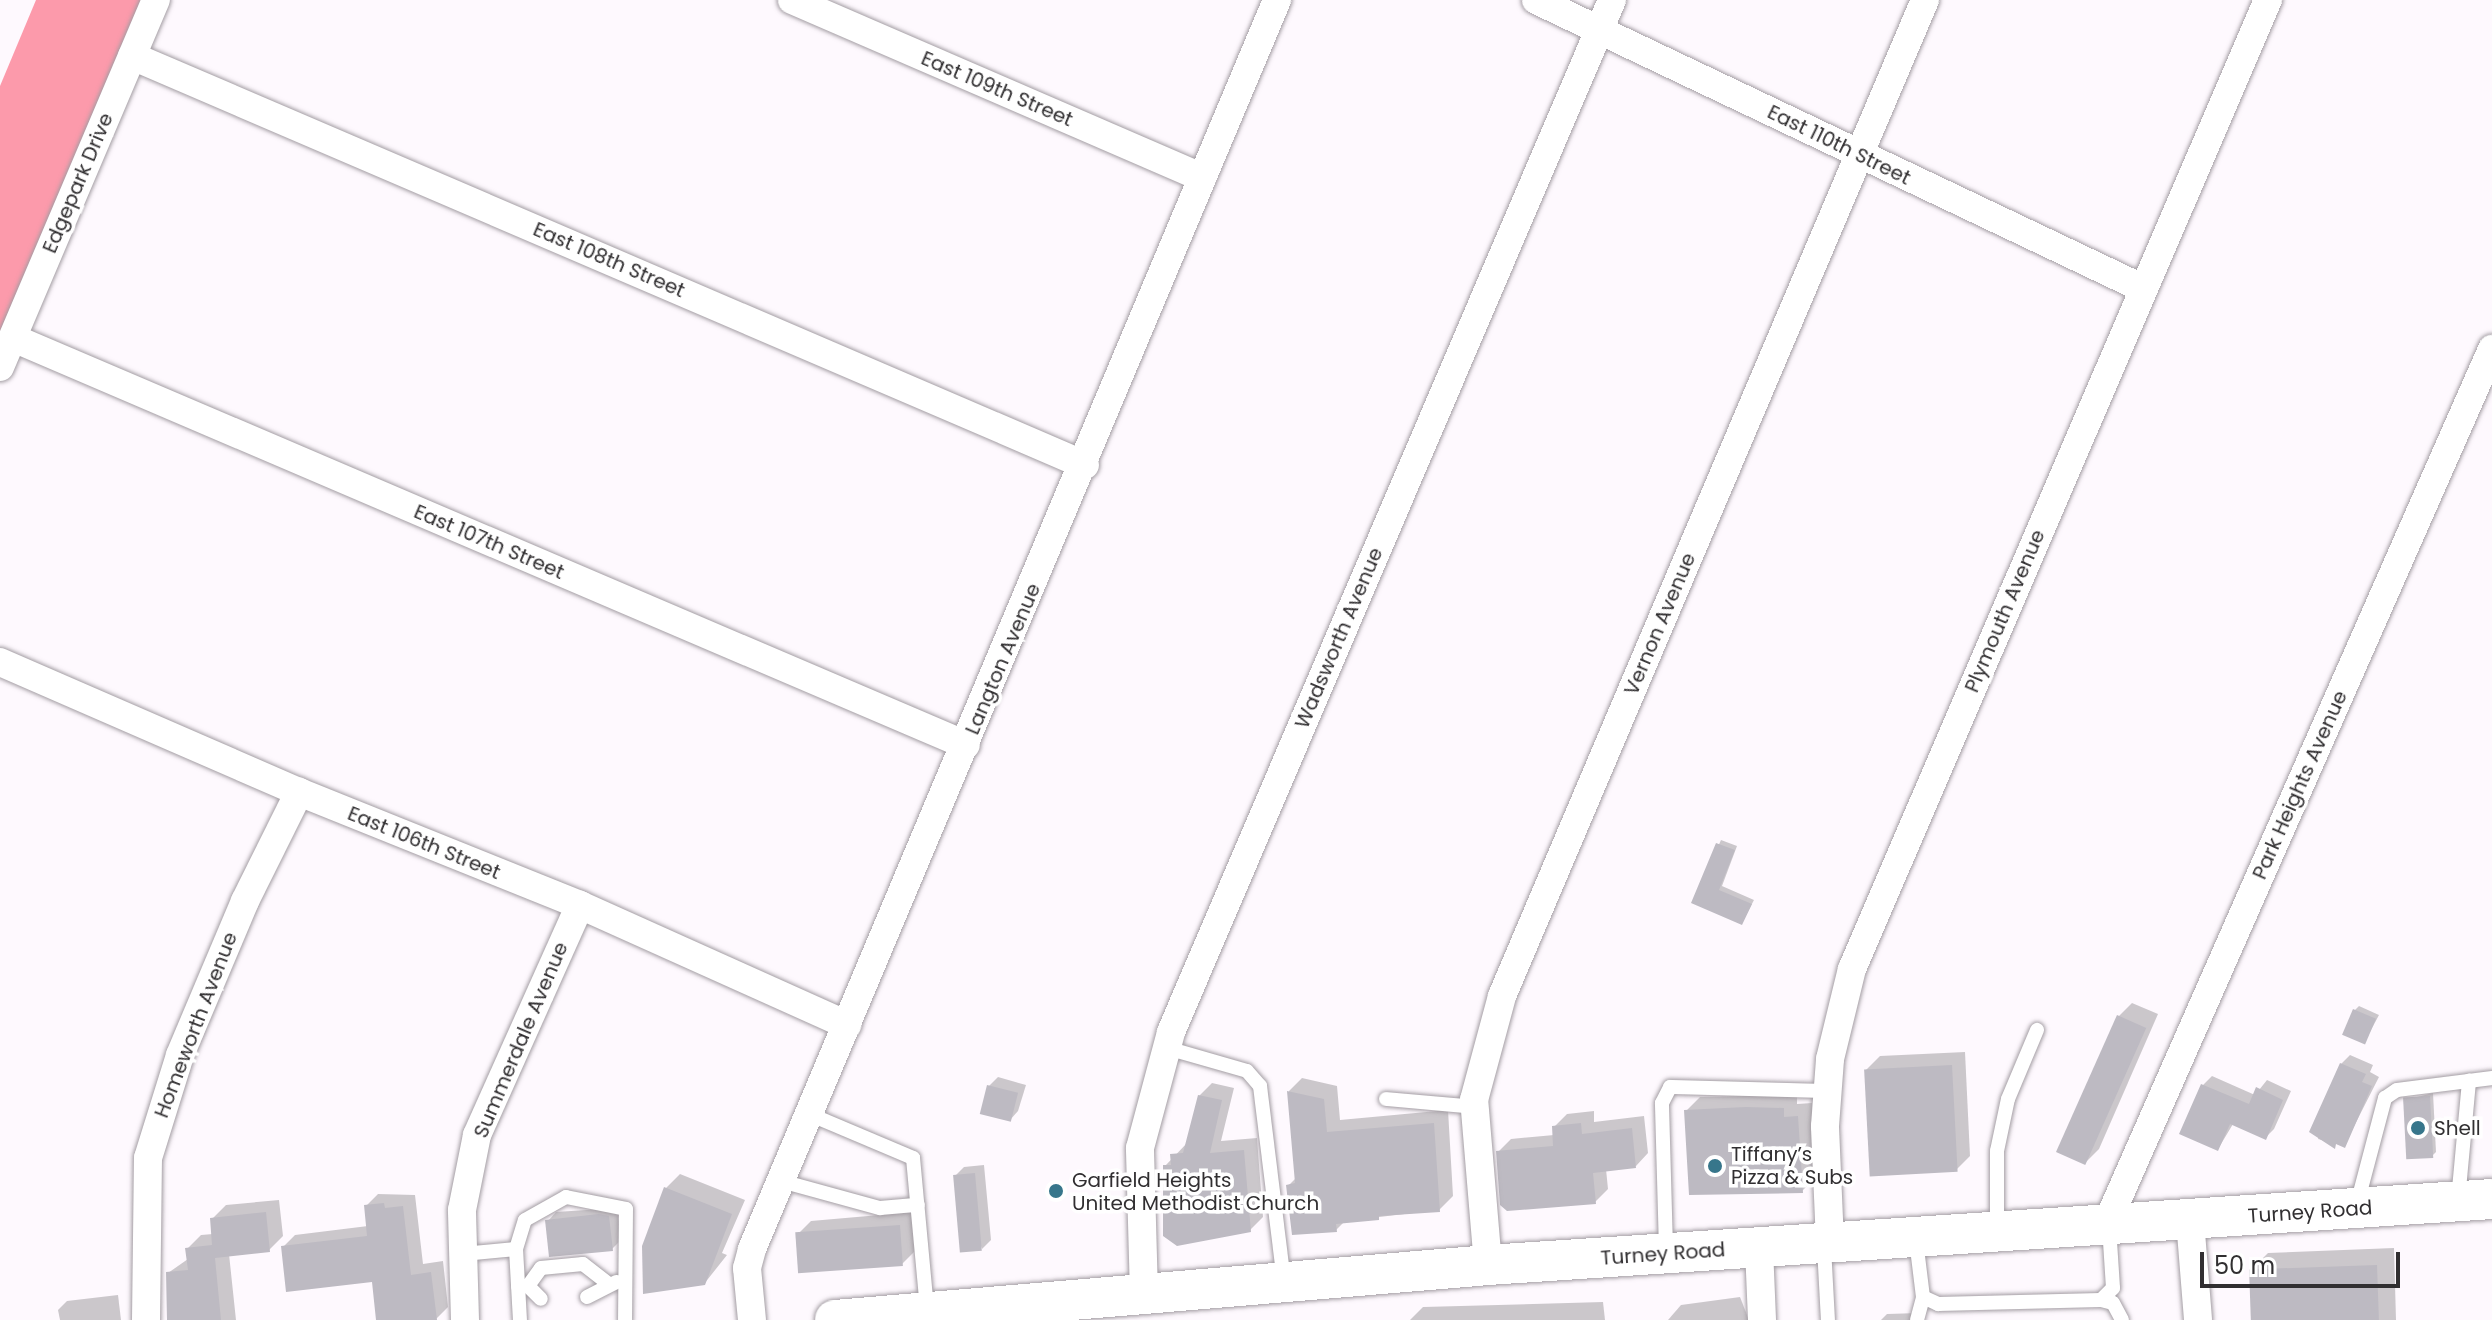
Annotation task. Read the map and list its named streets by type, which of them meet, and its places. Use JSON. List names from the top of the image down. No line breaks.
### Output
{"streets":{"main road":["Turney Road"],"street":["East 109th Street","East 110th Street","Edgepark Drive","East 108th Street","East 107th Street","Plymouth Avenue","Vernon Avenue","Wadsworth Avenue","Langton Avenue","Park Heights Avenue","East 106th Street","Homeworth Avenue","Summerdale Avenue"]},"crossings":[["East 109th Street","Langton Avenue"],["East 110th Street","Plymouth Avenue"],["East 110th Street","Vernon Avenue"],["East 110th Street","Wadsworth Avenue"],["Edgepark Drive","East 108th Street"],["Edgepark Drive","East 107th Street"],["East 108th Street","Langton Avenue"],["East 107th Street","Langton Avenue"],["Plymouth Avenue","Turney Road"],["Vernon Avenue","Turney Road"],["Wadsworth Avenue","Turney Road"],["Langton Avenue","East 106th Street"],["Park Heights Avenue","Turney Road"],["East 106th Street","Homeworth Avenue"],["East 106th Street","Summerdale Avenue"]],"places":["Shell","Tiffany’s Pizza & Subs","Garfield Heights United Methodist Church"],"scale_bar":"50 m"}
